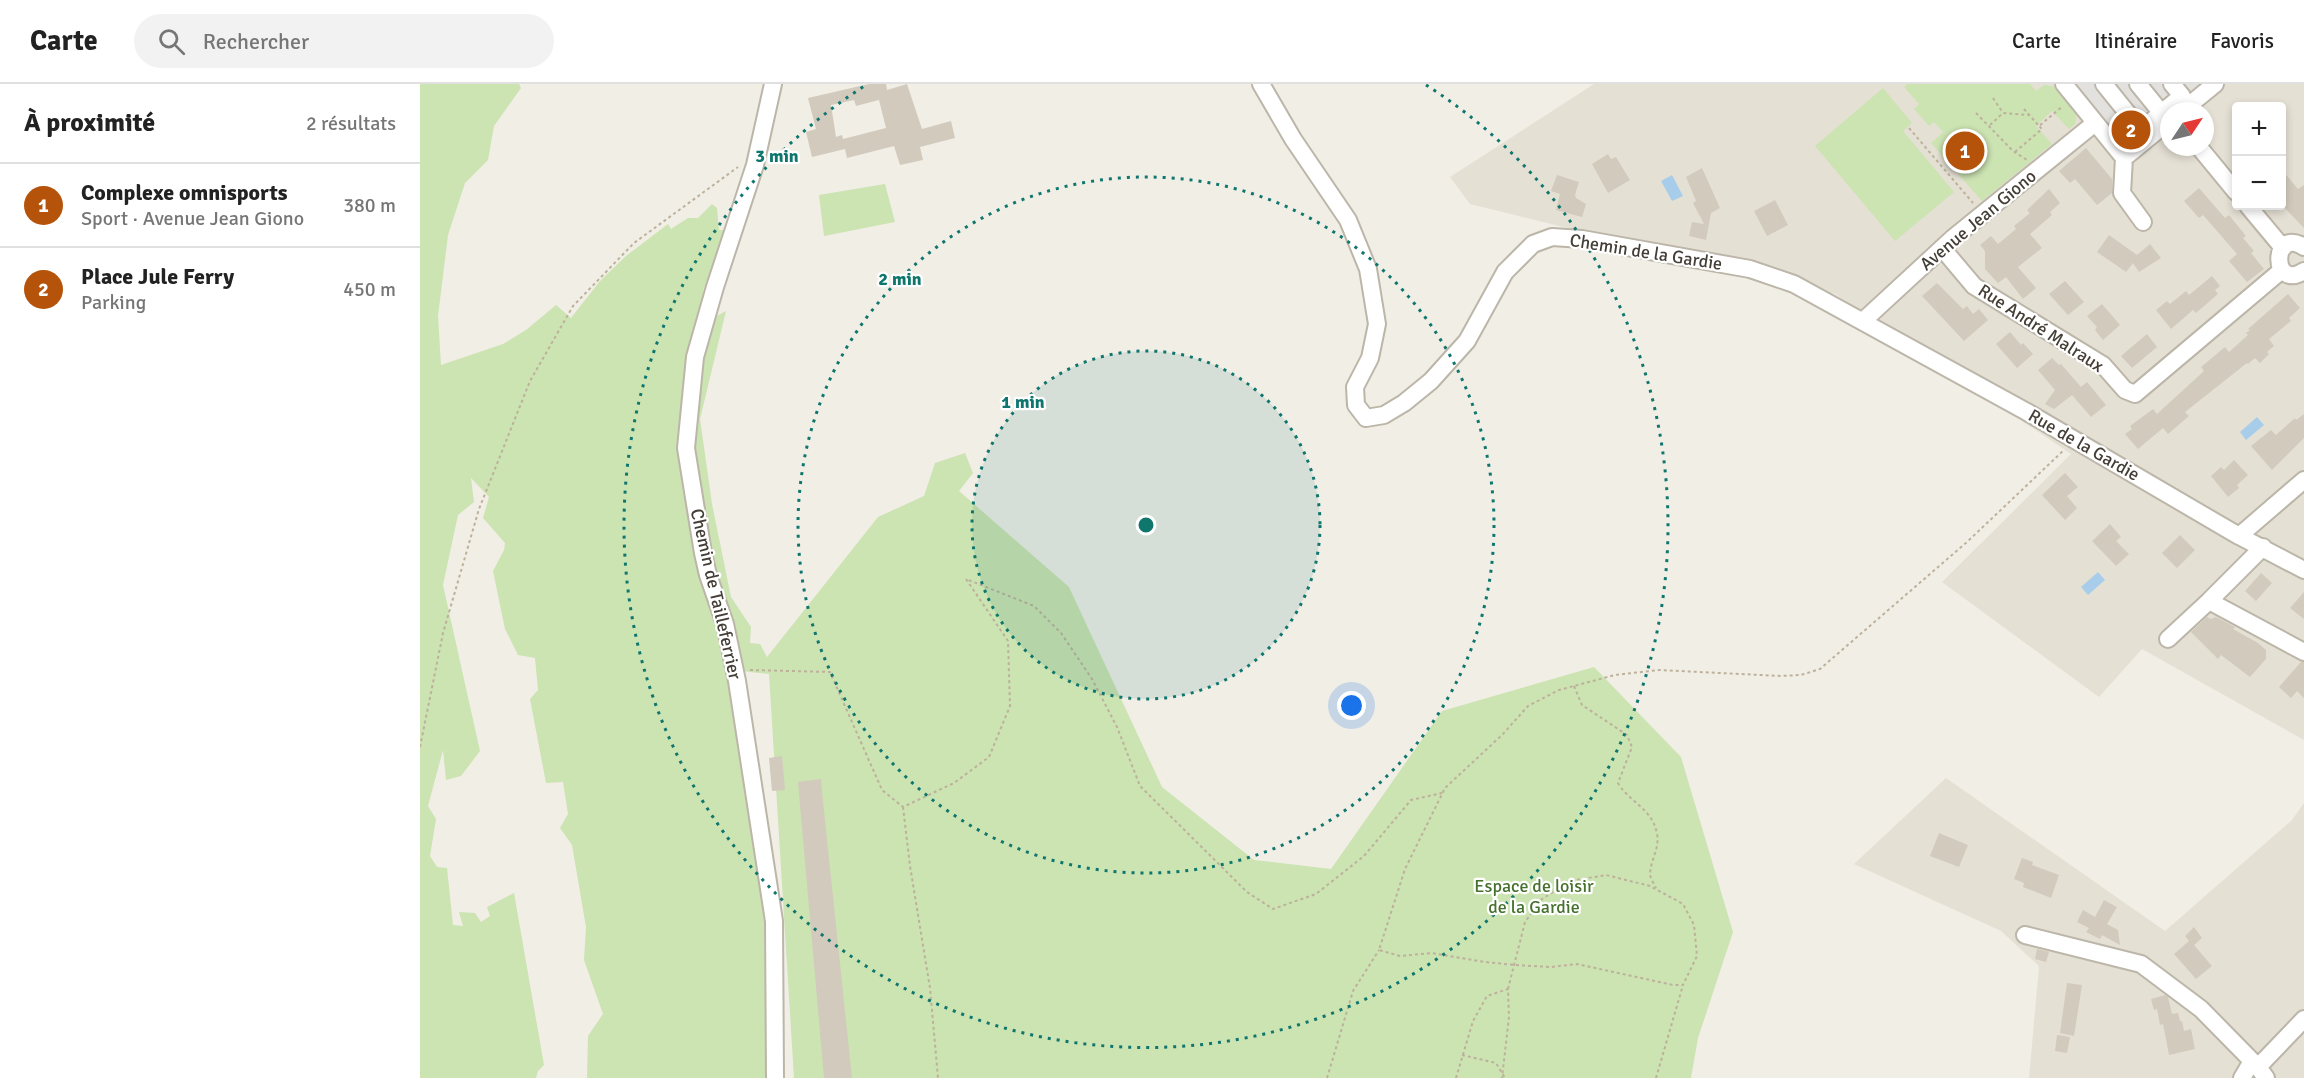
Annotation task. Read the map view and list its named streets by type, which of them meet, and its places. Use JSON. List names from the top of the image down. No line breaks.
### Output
{"streets":{"street":["Avenue Jean Giono","Chemin de la Gardie","Rue André Malraux","Rue de la Gardie","Chemin de Tailleferrier"]},"crossings":[["Avenue Jean Giono","Chemin de la Gardie"],["Avenue Jean Giono","Rue André Malraux"],["Avenue Jean Giono","Rue de la Gardie"],["Chemin de la Gardie","Rue de la Gardie"]],"parks":["Espace de loisir de la Gardie"],"north":"top right","page":{"header":"Carte","search":"Rechercher","nav":["Carte","Itinéraire","Favoris"],"heading":["À proximité","2 résultats"],"map_buttons":["+","−"],"pins":["2","1"],"list":[{"mark":"1","name":"Complexe omnisports","note":"Sport · Avenue Jean Giono","value":"380 m"},{"mark":"2","name":"Place Jule Ferry","note":"Parking","value":"450 m"}]},"rings":["3 min","2 min","1 min"]}
